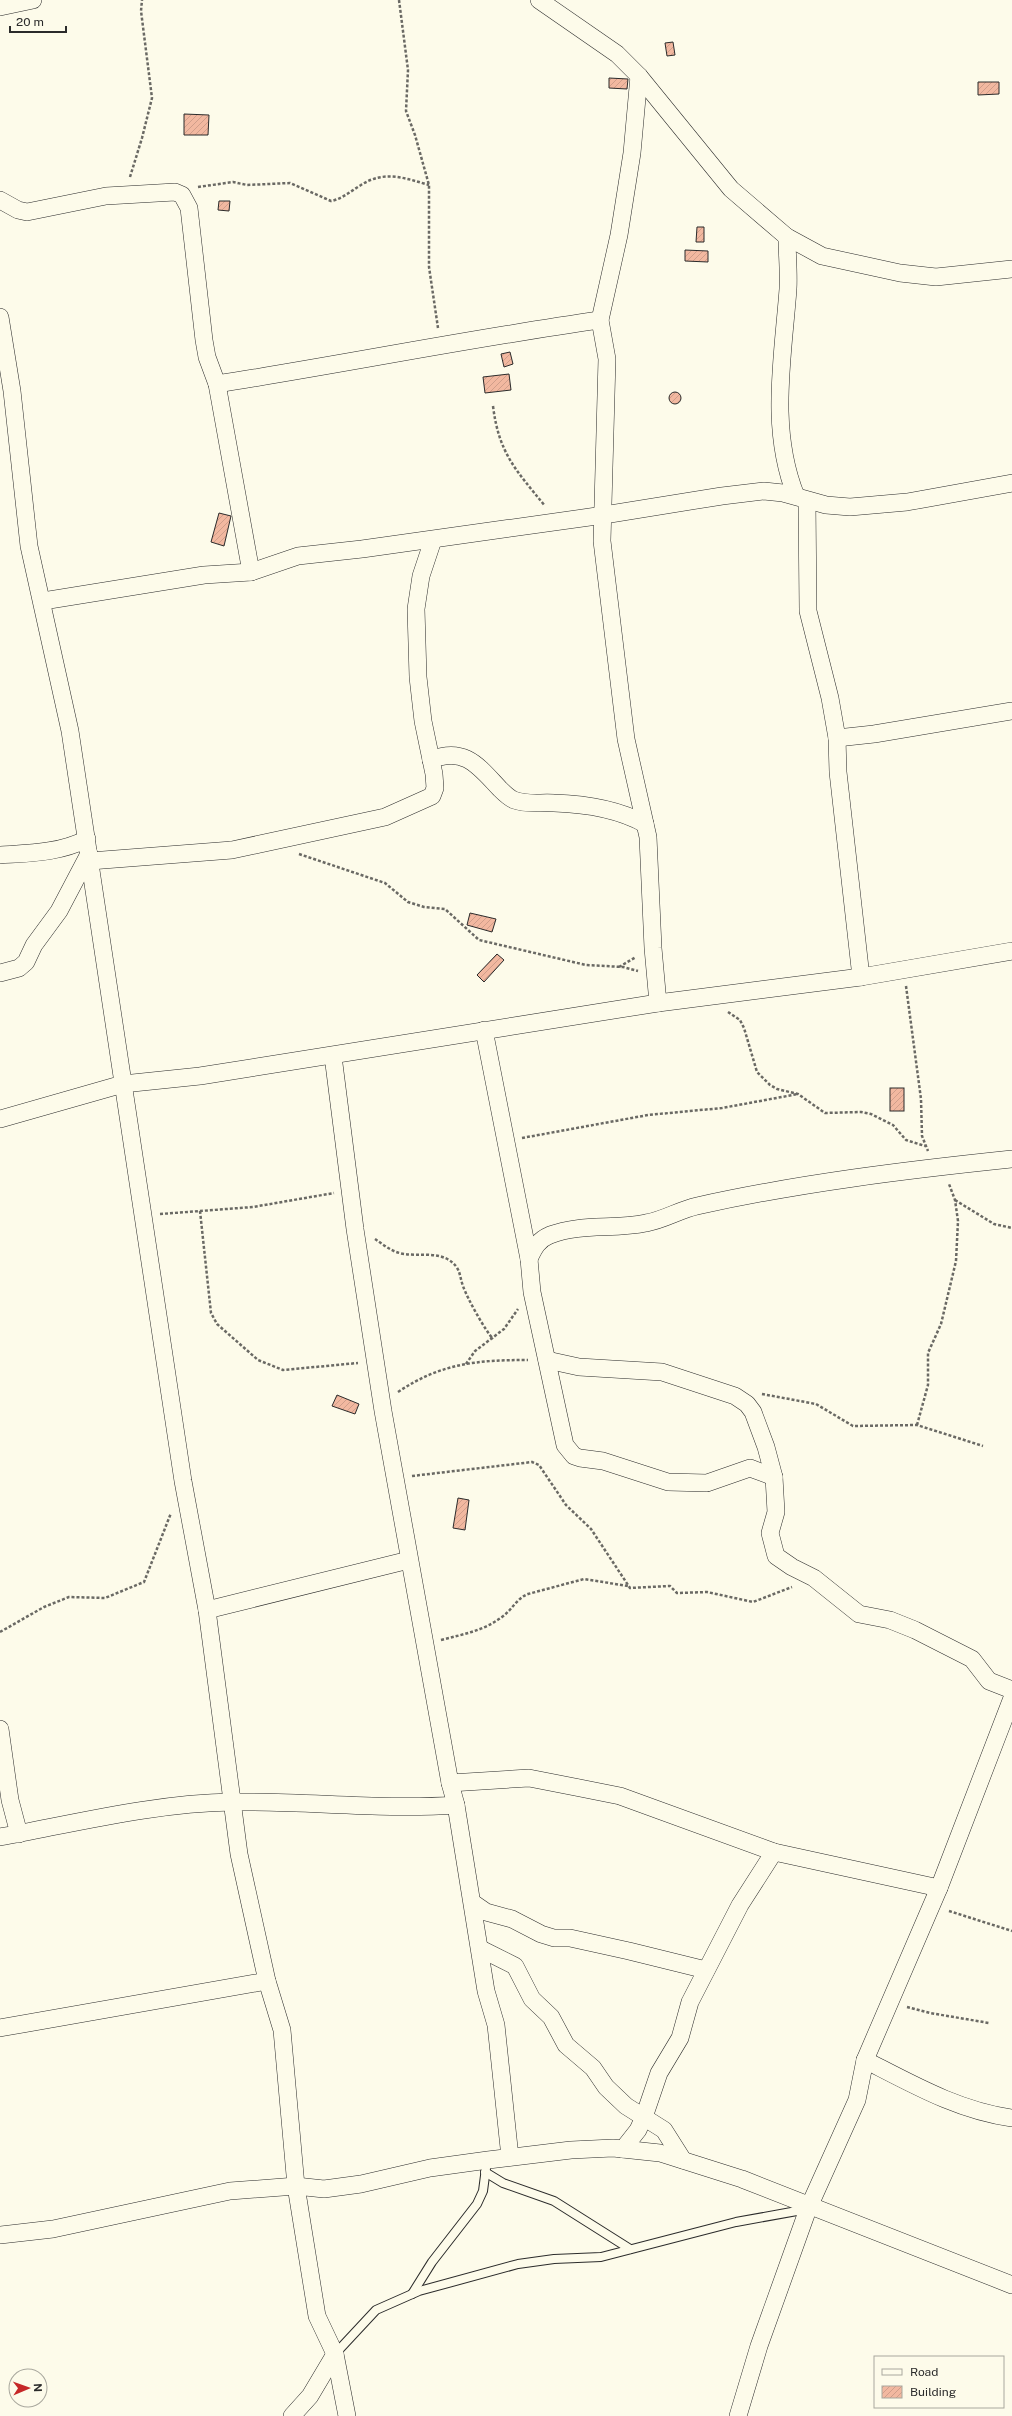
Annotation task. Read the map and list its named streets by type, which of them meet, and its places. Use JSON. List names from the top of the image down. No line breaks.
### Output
{"legend":["Road","Building"],"scale_bar":"20 m","north":"right"}
